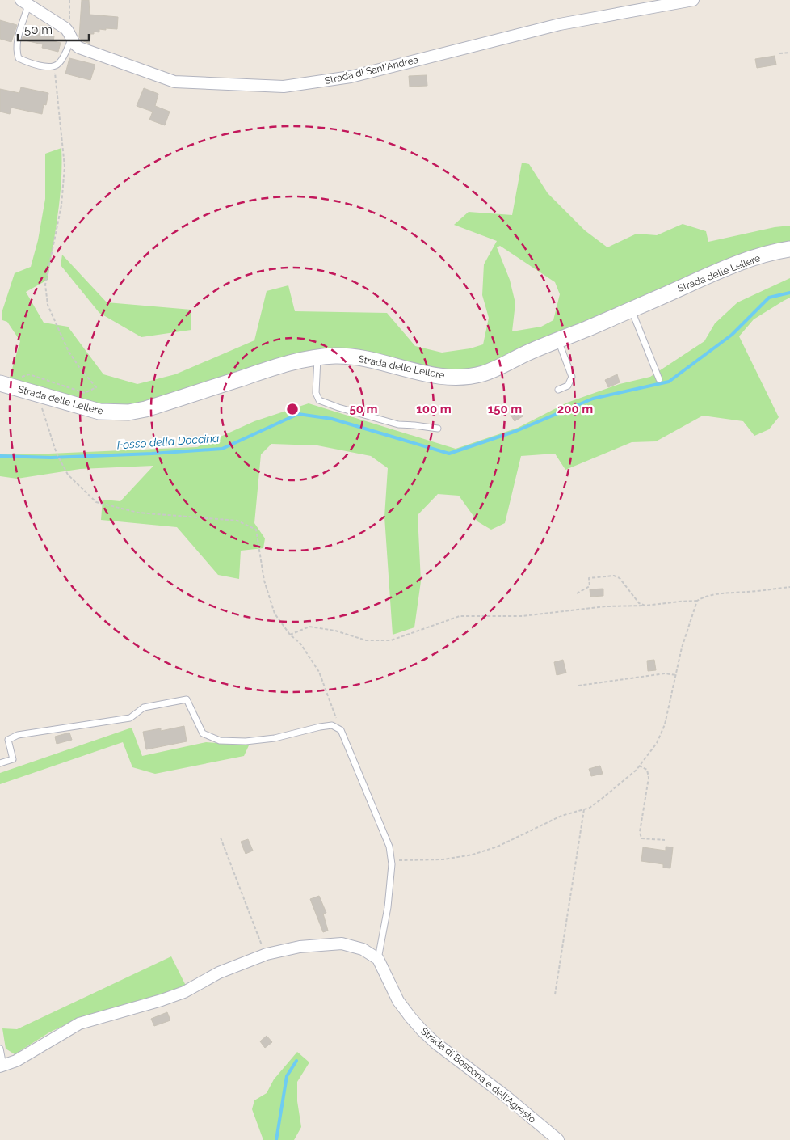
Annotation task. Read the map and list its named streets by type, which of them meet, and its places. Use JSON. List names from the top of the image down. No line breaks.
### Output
{"streets":{"street":["Strada di Sant'Andrea","Strada delle Lellere","Strada di Boscona e dell'Agresto"]},"water":["Fosso della Doccina"],"scale_bar":"50 m","rings":["50 m","100 m","150 m","200 m"]}
